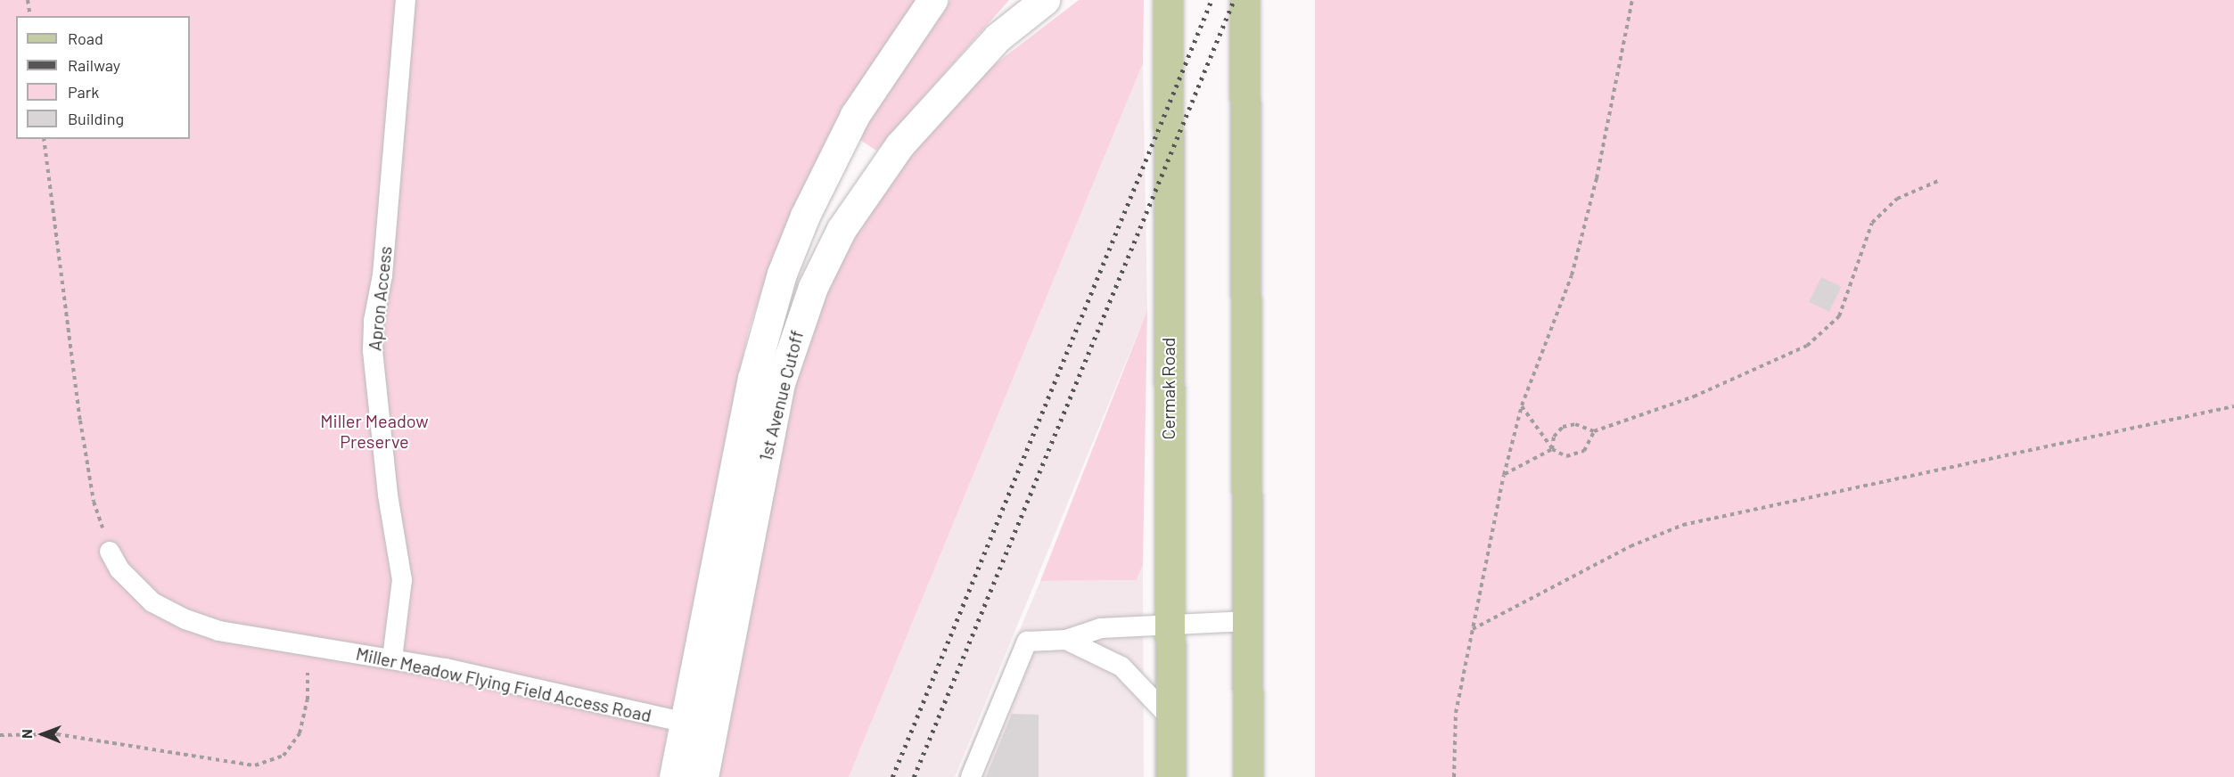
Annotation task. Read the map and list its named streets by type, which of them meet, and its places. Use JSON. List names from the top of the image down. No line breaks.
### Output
{"streets":{"main road":["Cermak Road","1st Avenue Cutoff"],"lane":["Apron Access","Miller Meadow Flying Field Access Road"]},"crossings":[["Apron Access","Miller Meadow Flying Field Access Road"],["1st Avenue Cutoff","Miller Meadow Flying Field Access Road"]],"parks":["Miller Meadow Preserve"],"legend":["Road","Railway","Park","Building"],"north":"left"}
